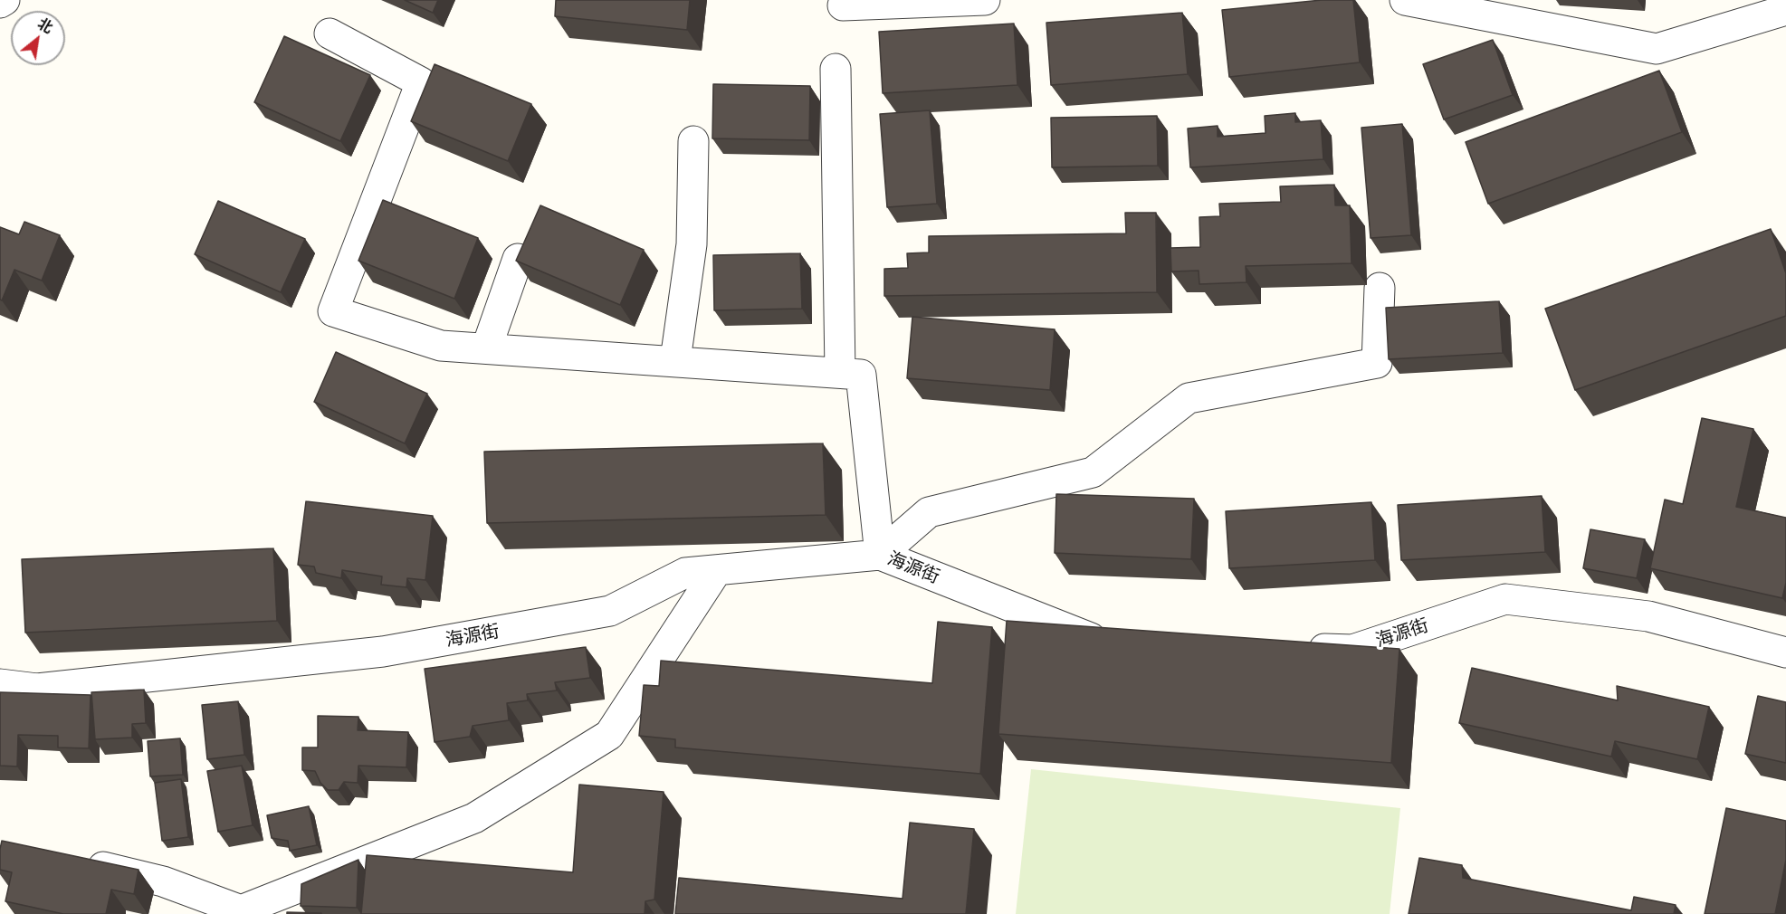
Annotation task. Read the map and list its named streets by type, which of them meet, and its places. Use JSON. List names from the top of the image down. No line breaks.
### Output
{"streets":{"street":["海源街"]},"north":"top right"}
